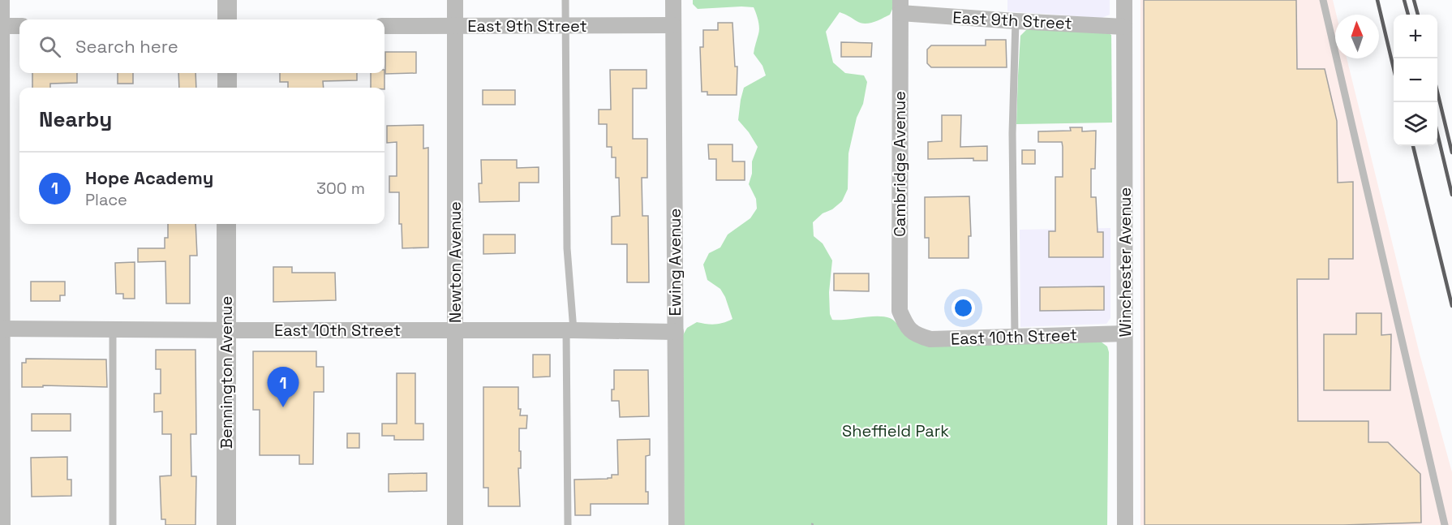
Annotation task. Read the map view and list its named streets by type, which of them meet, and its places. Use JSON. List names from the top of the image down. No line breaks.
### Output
{"streets":{"street":["East 9th Street","Cambridge Avenue","Newton Avenue","Ewing Avenue","Winchester Avenue","East 10th Street","Bennington Avenue"]},"crossings":[["East 9th Street","Cambridge Avenue"],["East 9th Street","Newton Avenue"],["East 9th Street","Ewing Avenue"],["East 9th Street","Winchester Avenue"],["Cambridge Avenue","East 10th Street"],["Newton Avenue","East 10th Street"],["Ewing Avenue","East 10th Street"],["Winchester Avenue","East 10th Street"],["East 10th Street","Bennington Avenue"]],"parks":["Sheffield Park"],"north":"top","page":{"map_buttons":["+","−"],"search":"Search here","heading":"Nearby","list":[{"mark":"1","name":"Hope Academy","note":"Place","value":"300 m"}],"pins":"1"}}
